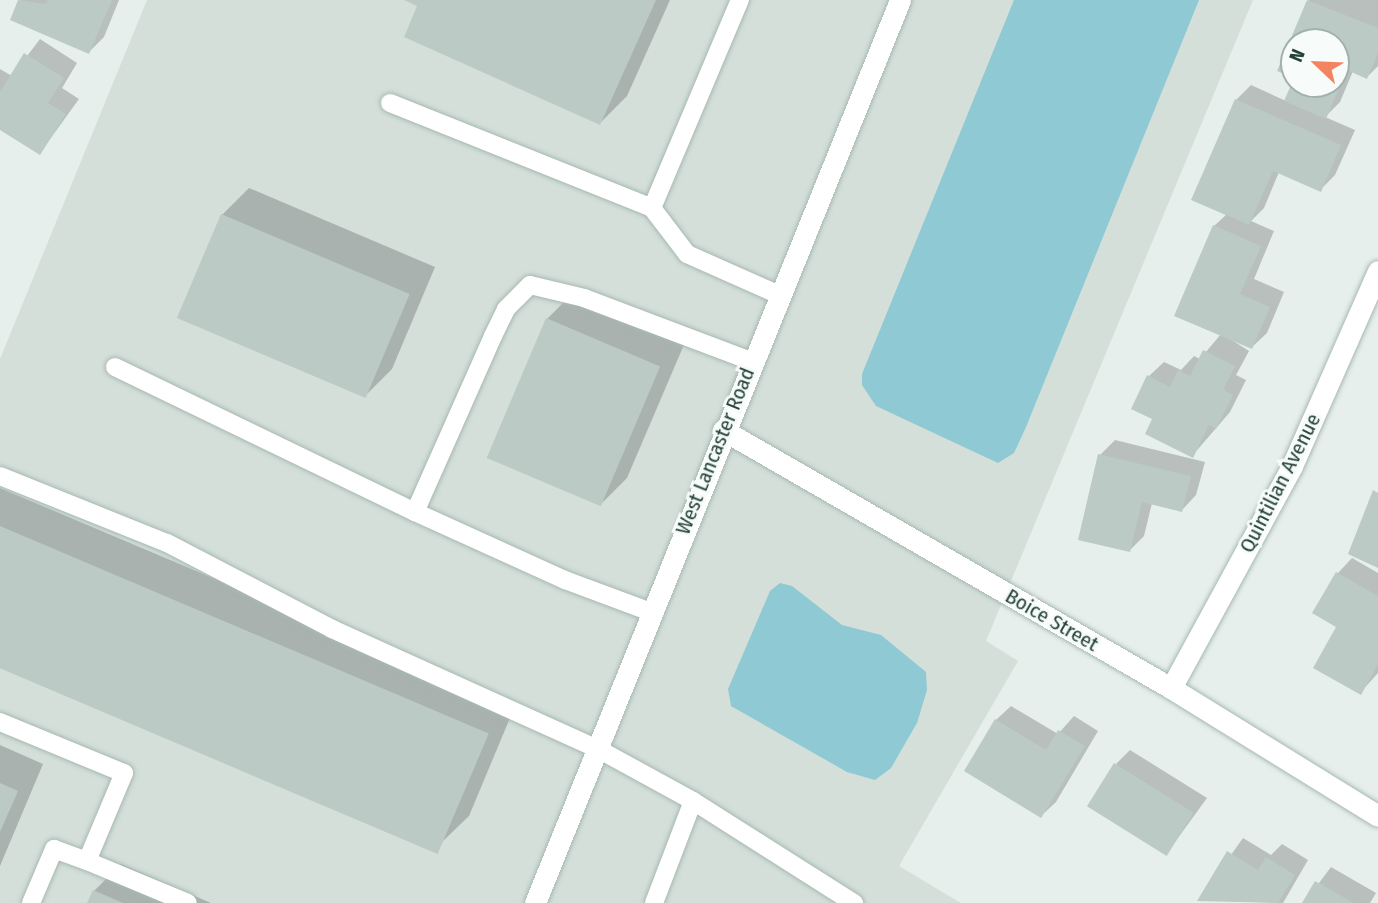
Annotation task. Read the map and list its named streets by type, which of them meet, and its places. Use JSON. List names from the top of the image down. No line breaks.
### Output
{"streets":{"street":["West Lancaster Road","Quintilian Avenue","Boice Street"]},"crossings":[["West Lancaster Road","Boice Street"],["Quintilian Avenue","Boice Street"]],"north":"top left"}
